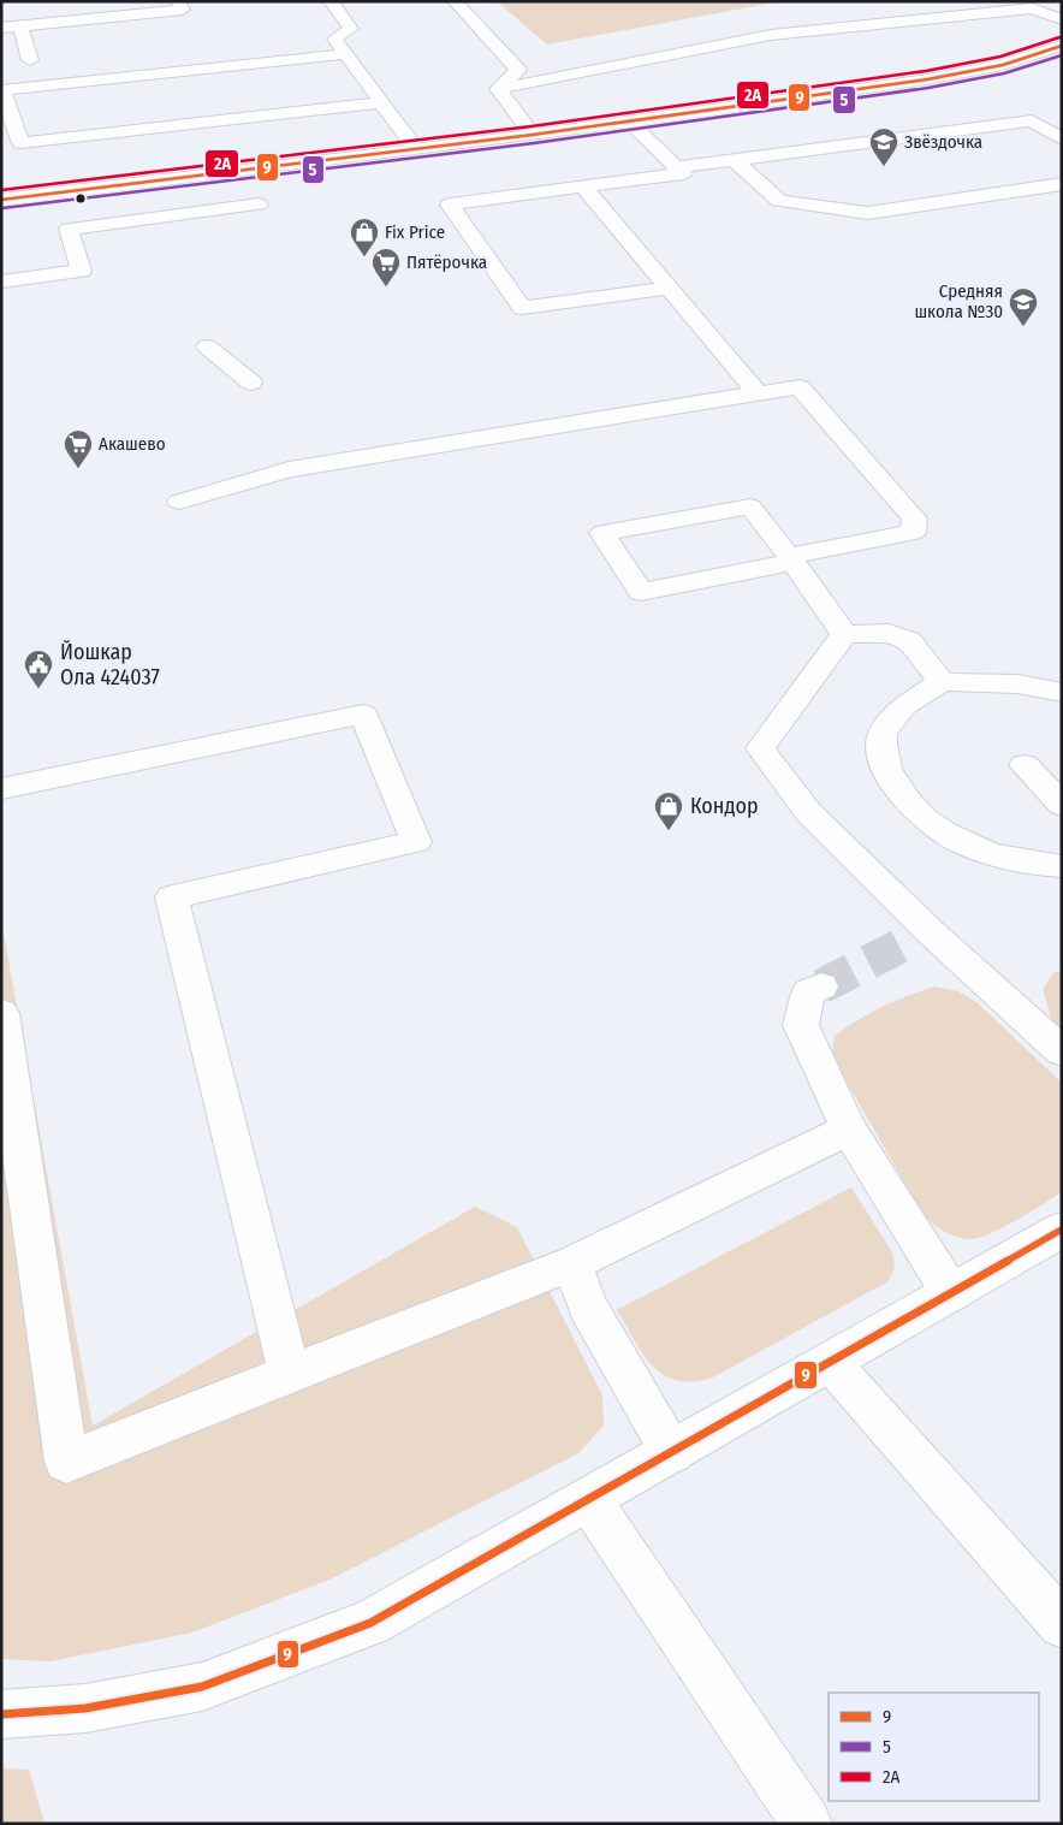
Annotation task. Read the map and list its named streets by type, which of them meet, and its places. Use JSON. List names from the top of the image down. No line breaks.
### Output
{"places":{"school or university":["Звёздочка","Средняя школа №30"],"shop":["Fix Price","Кондор"],"supermarket":["Пятёрочка","Акашево"],"public building":["Йошкар Ола 424037"]},"lines":["transit line 2А","transit line 9","transit line 5"],"legend":["9","5","2А"]}
